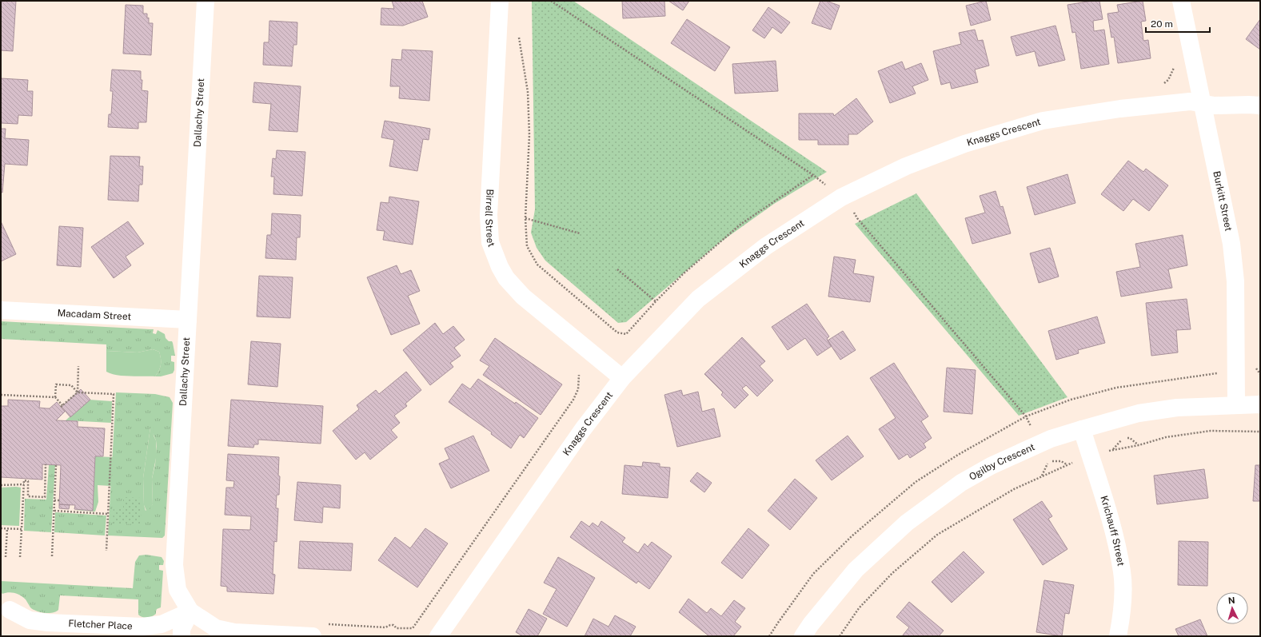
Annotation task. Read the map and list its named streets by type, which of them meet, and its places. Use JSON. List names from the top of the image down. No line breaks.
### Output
{"streets":{"street":["Dallachy Street","Knaggs Crescent","Burkitt Street","Birrell Street","Macadam Street","Ogilby Crescent","Krichauff Street","Fletcher Place"]},"crossings":[["Dallachy Street","Macadam Street"],["Dallachy Street","Fletcher Place"],["Knaggs Crescent","Burkitt Street"],["Knaggs Crescent","Birrell Street"],["Burkitt Street","Ogilby Crescent"],["Ogilby Crescent","Krichauff Street"]],"scale_bar":"20 m","north":"top"}
